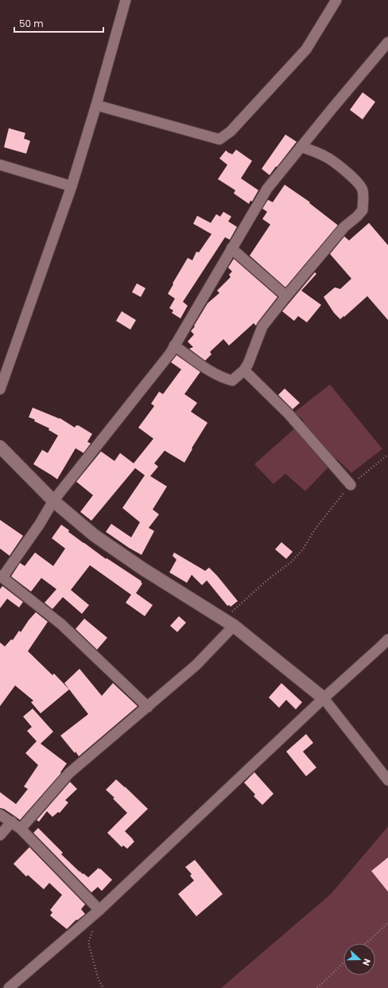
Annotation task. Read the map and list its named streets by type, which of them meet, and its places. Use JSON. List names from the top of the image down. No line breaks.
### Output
{"scale_bar":"50 m","north":"right"}
